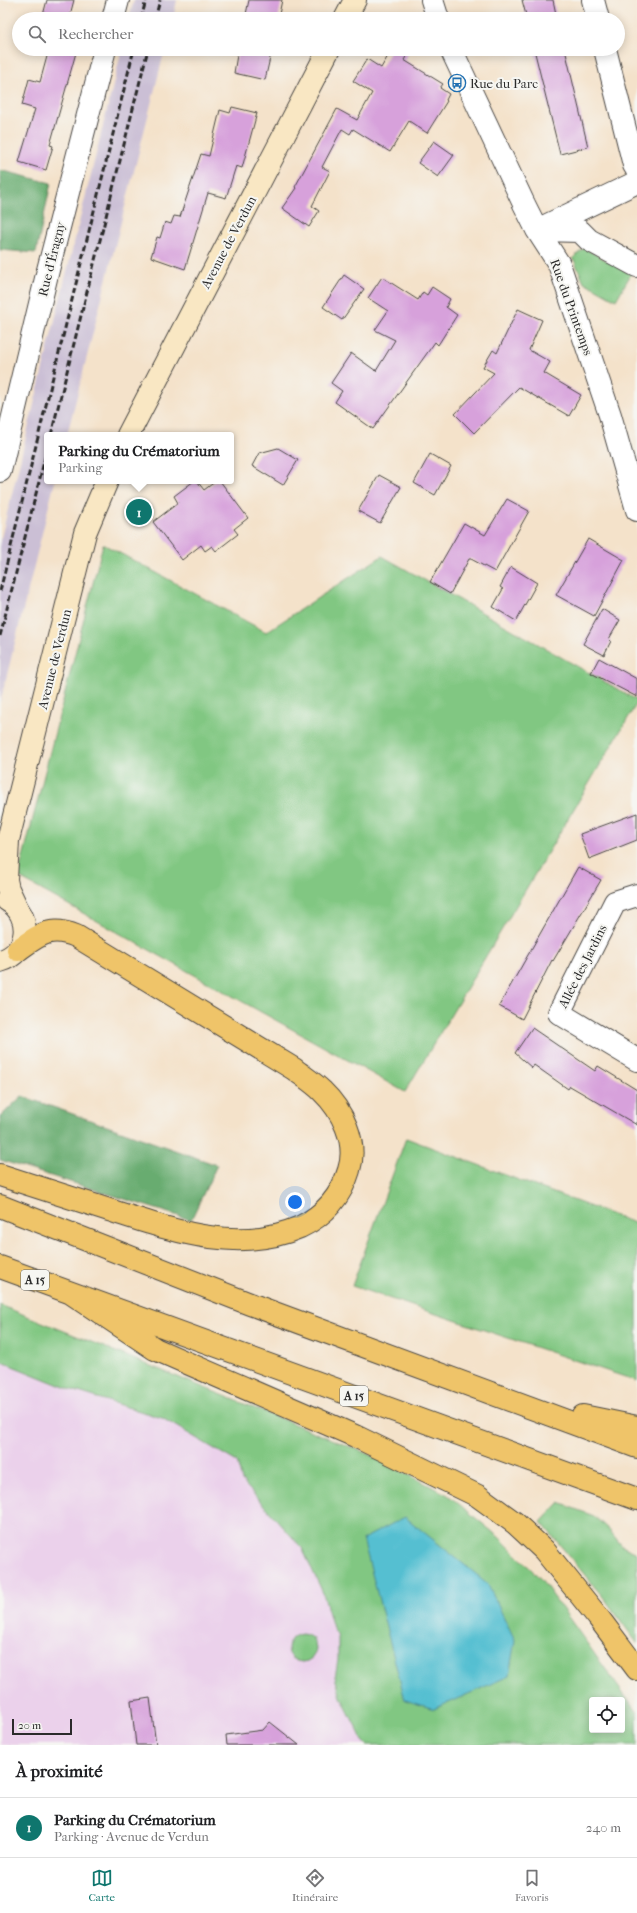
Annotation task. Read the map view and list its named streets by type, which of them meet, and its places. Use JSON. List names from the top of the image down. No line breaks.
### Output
{"streets":{"highway":["A 15"],"main road":["Avenue de Verdun"],"street":["Rue d'Éragny","Rue du Printemps","Allée des Jardins"]},"places":{"bus stop":["Rue du Parc"]},"scale_bar":"20 m","page":{"search":"Rechercher","popup":["Parking du Crématorium","Parking"],"pins":"1","scale":"20 m","heading":"À proximité","list":[{"mark":"1","name":"Parking du Crématorium","note":"Parking · Avenue de Verdun","value":"240 m"}],"nav":["Carte","Itinéraire","Favoris"]}}
